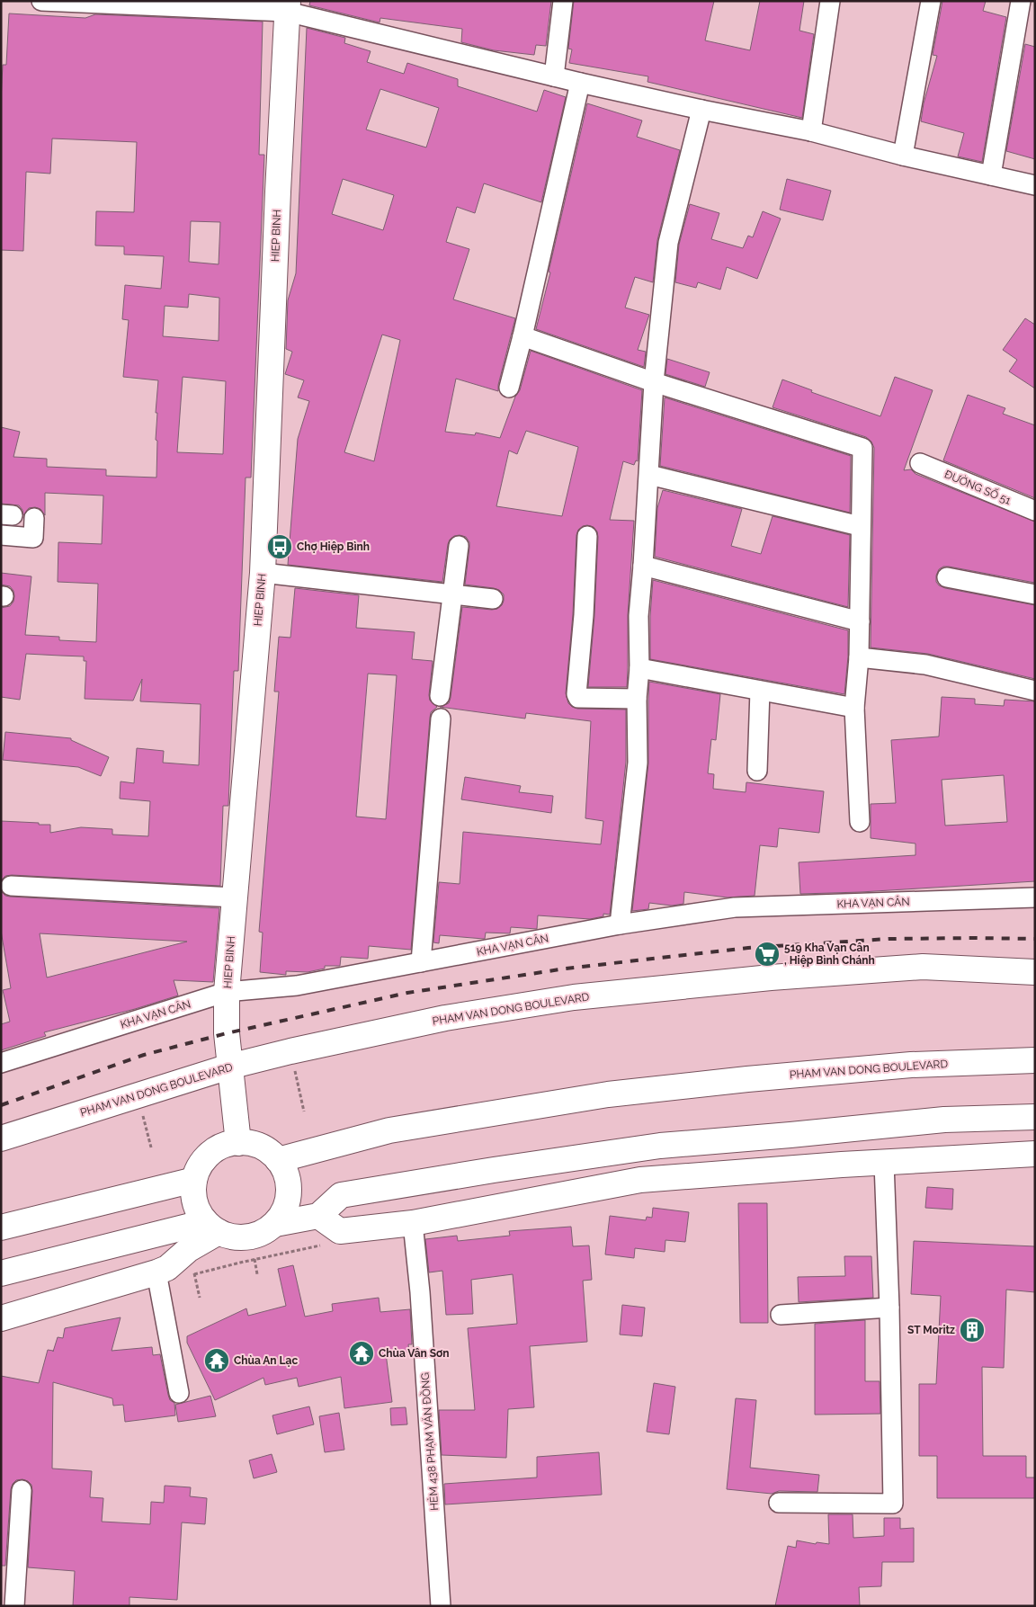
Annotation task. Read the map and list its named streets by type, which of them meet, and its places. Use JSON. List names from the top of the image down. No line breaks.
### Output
{"streets":{"main road":["HIEP BINH","PHAM VAN DONG BOULEVARD"],"street":["ĐƯỜNG SỐ 51","KHA VẠN CÂN","HẺM 438 PHẠM VĂN ĐỒNG"]},"crossings":[["HIEP BINH","KHA VẠN CÂN"],["HIEP BINH","PHAM VAN DONG BOULEVARD"]],"places":{"bus stop":["Chợ Hiệp Bình"],"supermarket":["519 Kha Vạn Cân , Hiệp Bình Chánh"],"building":["ST Moritz"],"temple":["Chùa Vân Sơn","Chùa An Lạc"]}}
